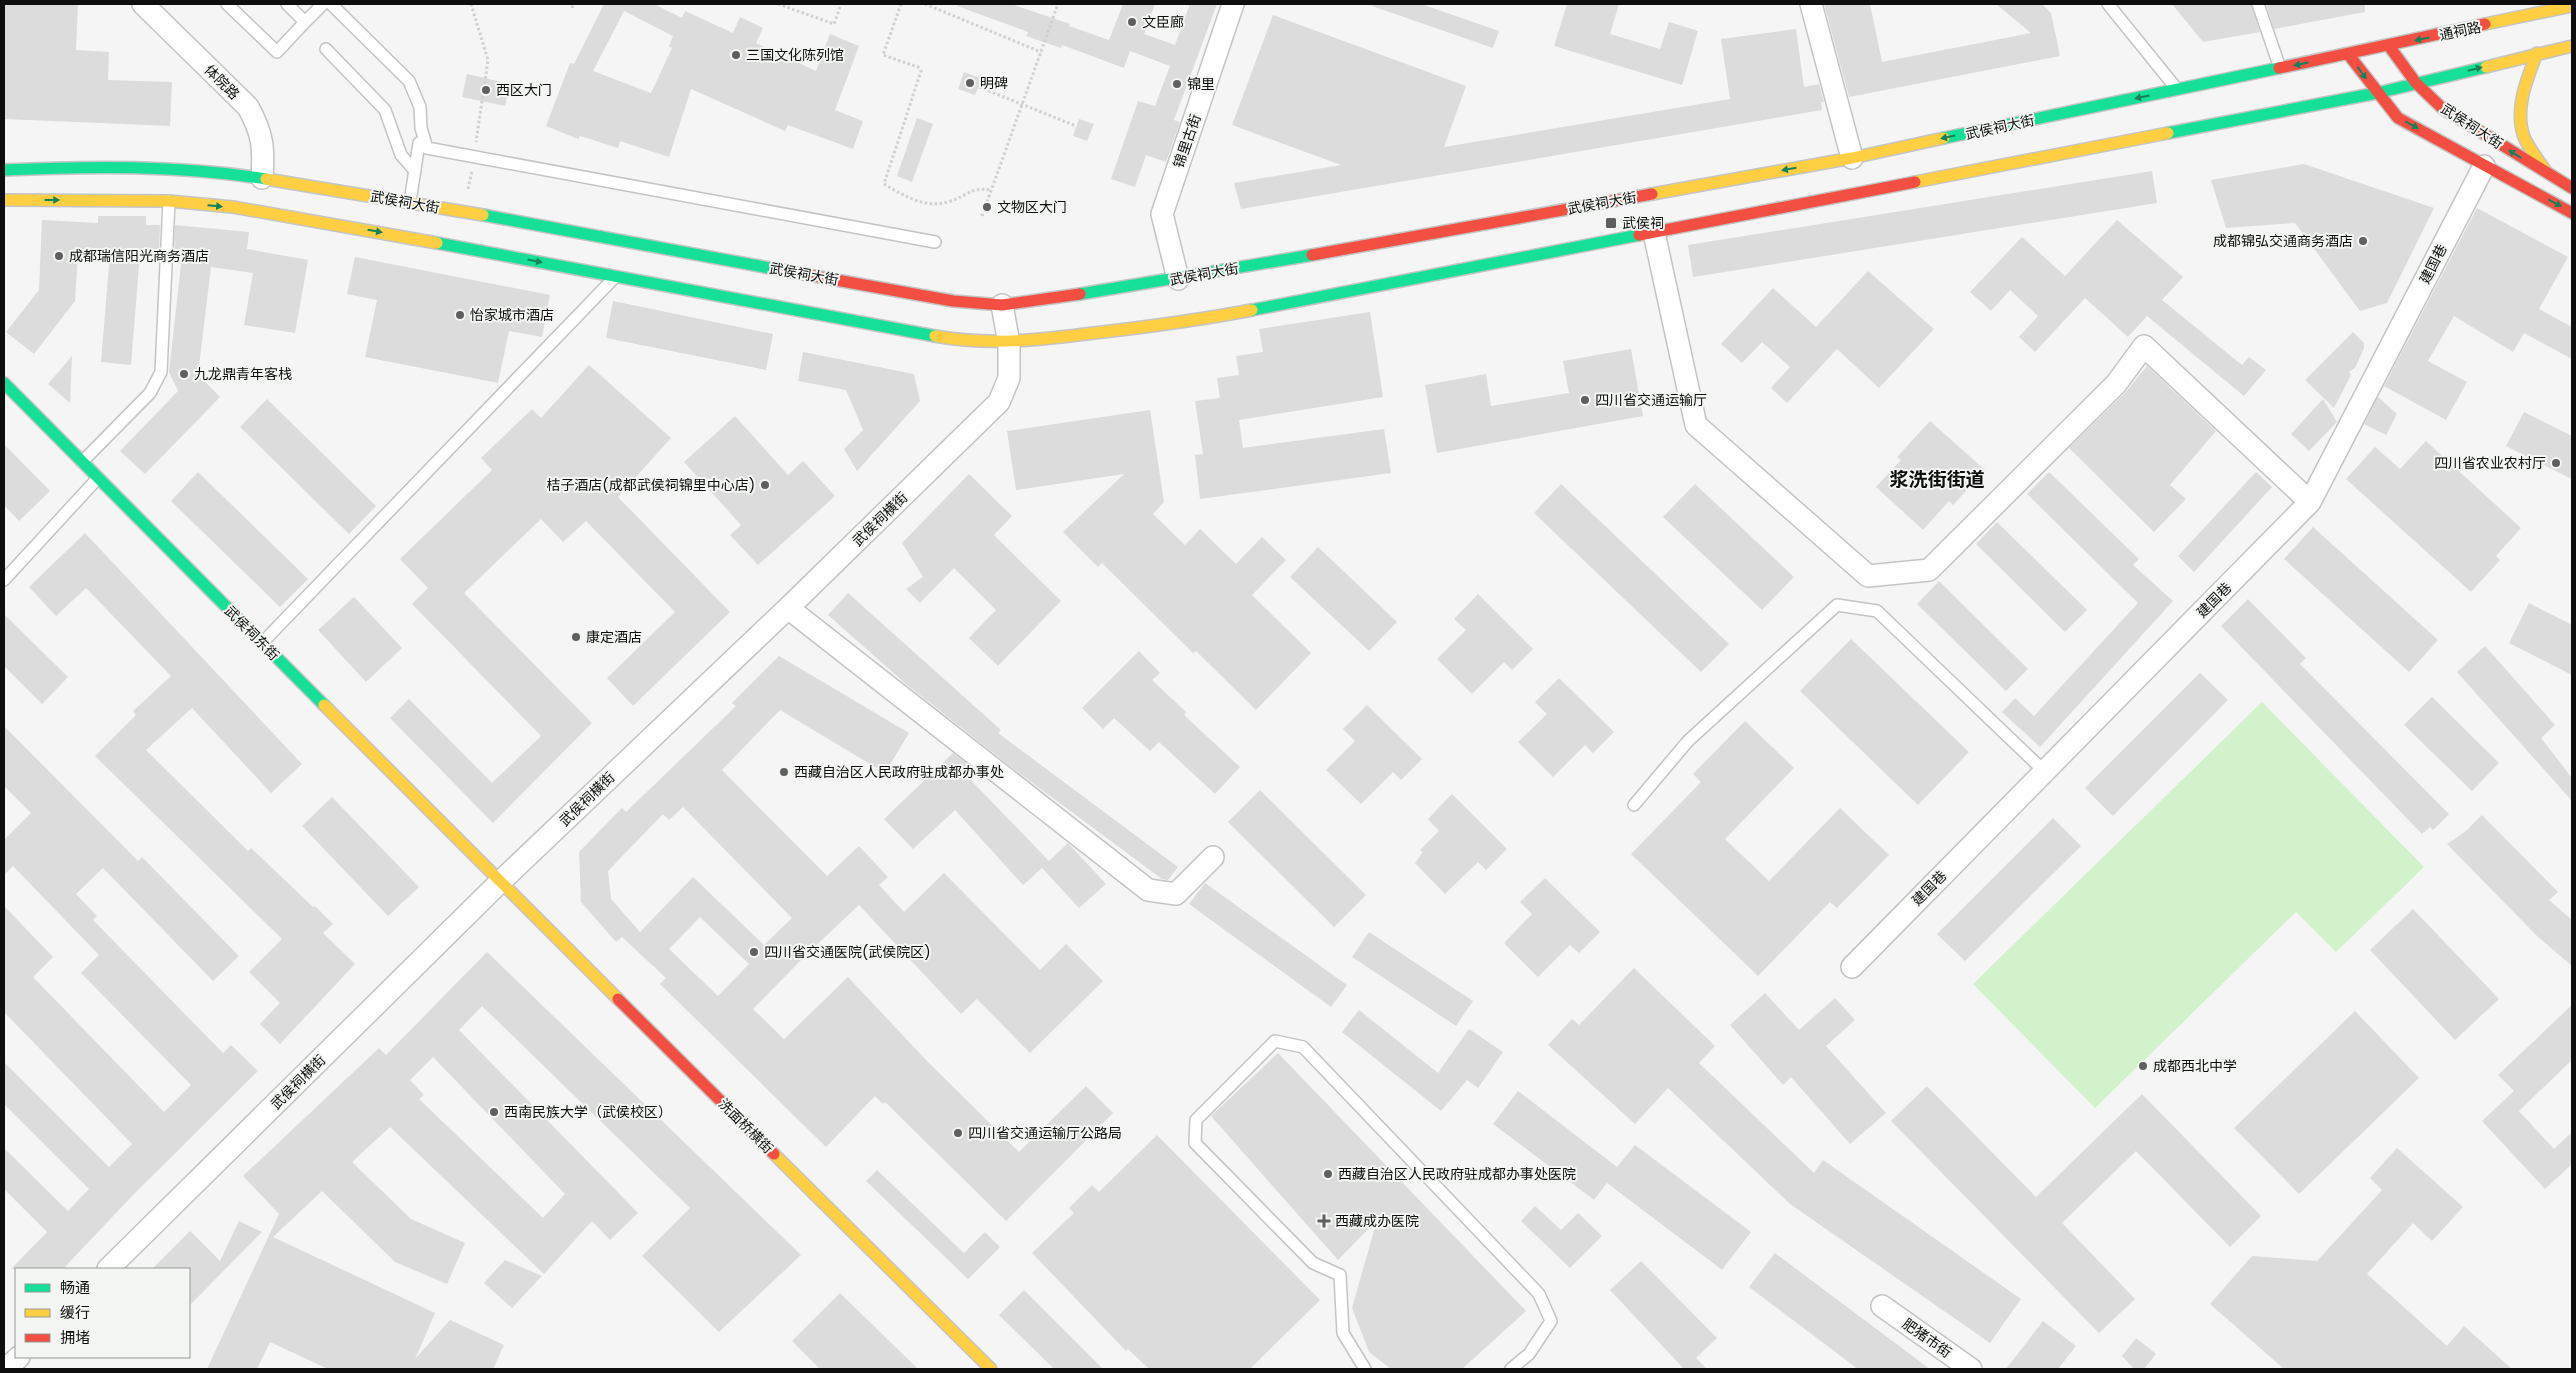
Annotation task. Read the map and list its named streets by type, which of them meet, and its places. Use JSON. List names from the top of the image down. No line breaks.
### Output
{"streets":{"main road":["通祠路","武侯祠大街","武侯祠东街","洗面桥横街"],"street":["体院路","锦里古街","建国巷","武侯祠横街","肥猪市街"]},"crossings":[["通祠路","武侯祠大街"],["体院路","武侯祠大街"],["武侯祠大街","锦里古街"],["武侯祠大街","建国巷"],["武侯祠大街","武侯祠横街"],["武侯祠横街","武侯祠东街"],["武侯祠横街","洗面桥横街"],["武侯祠东街","洗面桥横街"]],"districts":["浆洗街街道"],"places":{"other":["文臣廊","三国文化陈列馆","明碑","锦里","西区大门","文物区大门","成都锦弘交通商务酒店","成都瑞信阳光商务酒店","怡家城市酒店","九龙鼎青年客栈","四川省交通运输厅","四川省农业农村厅","桔子酒店(成都武侯祠锦里中心店)","康定酒店","西藏自治区人民政府驻成都办事处","四川省交通医院(武侯院区)","成都西北中学","西南民族大学（武侯校区）","四川省交通运输厅公路局","西藏自治区人民政府驻成都办事处医院"],"transit":["武侯祠"],"health":["西藏成办医院"]},"legend":["畅通","缓行","拥堵"]}
